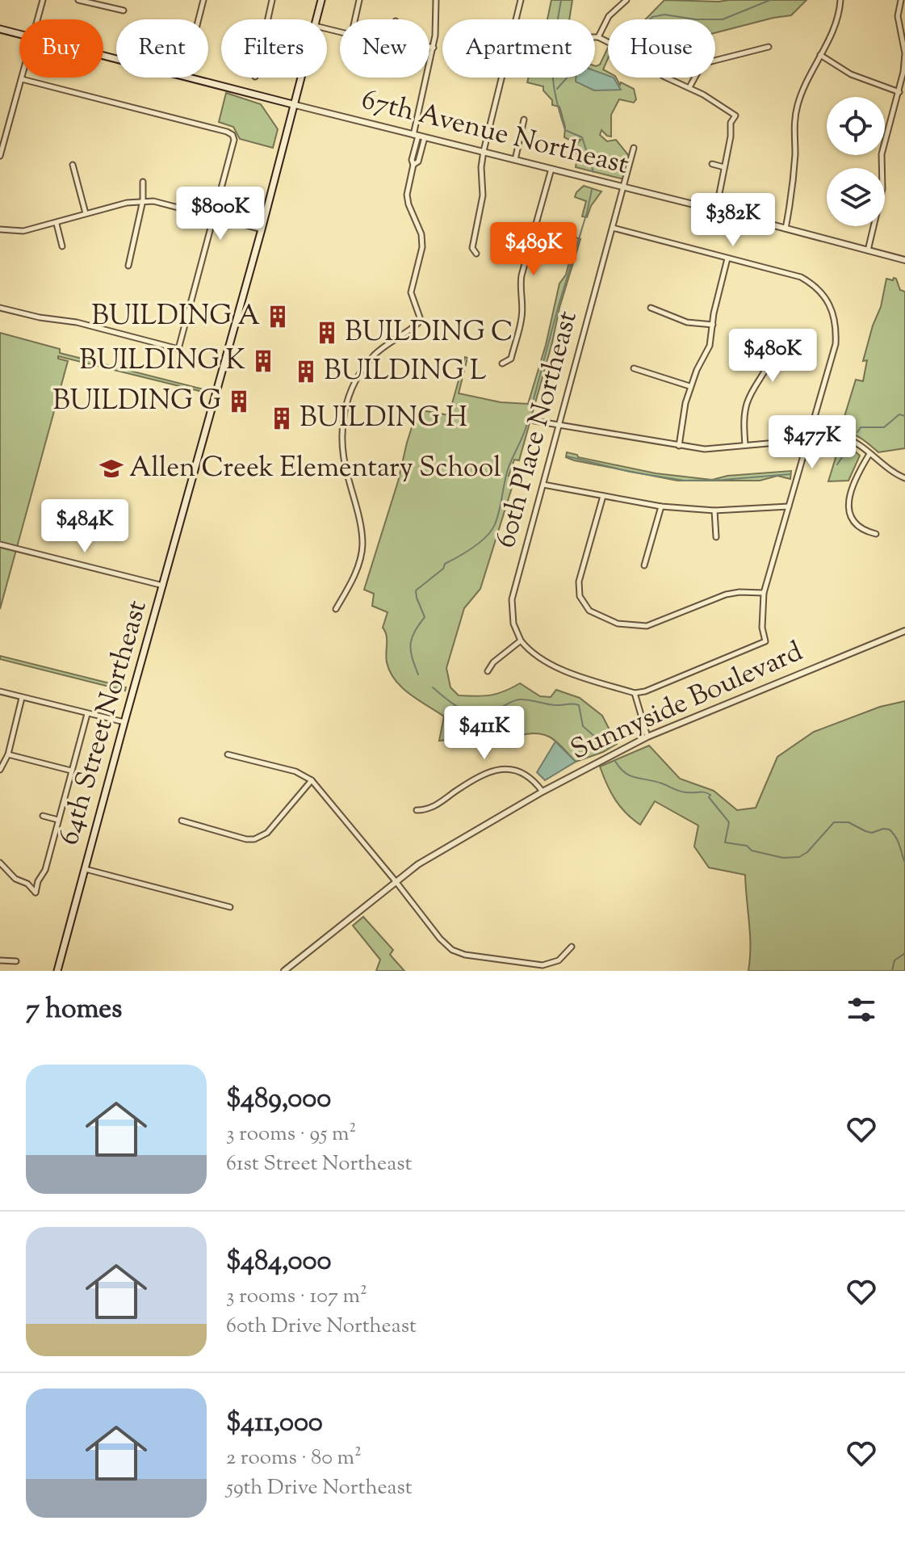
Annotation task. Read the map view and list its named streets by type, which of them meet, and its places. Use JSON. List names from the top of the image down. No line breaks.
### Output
{"streets":{"main road":["67th Avenue Northeast","64th Street Northeast"],"street":["60th Place Northeast","Sunnyside Boulevard"]},"crossings":[["67th Avenue Northeast","60th Place Northeast"],["67th Avenue Northeast","64th Street Northeast"]],"places":{"building":["BUILDING A","BUILDING C","BUILDING K","BUILDING L","BUILDING G","BUILDING H"],"school or university":["Allen Creek Elementary School"]},"page":{"chip":["Buy","Rent","Filters","New","Apartment","House"],"price":["$800K","$382K","$489K","$480K","$477K","$484K","$411K"],"heading":"7 homes","list":[{"name":"$489,000","note":"3 rooms · 95 m² · 61st Street Northeast"},{"name":"$484,000","note":"3 rooms · 107 m² · 60th Drive Northeast"},{"name":"$411,000","note":"2 rooms · 80 m² · 59th Drive Northeast"}]}}
